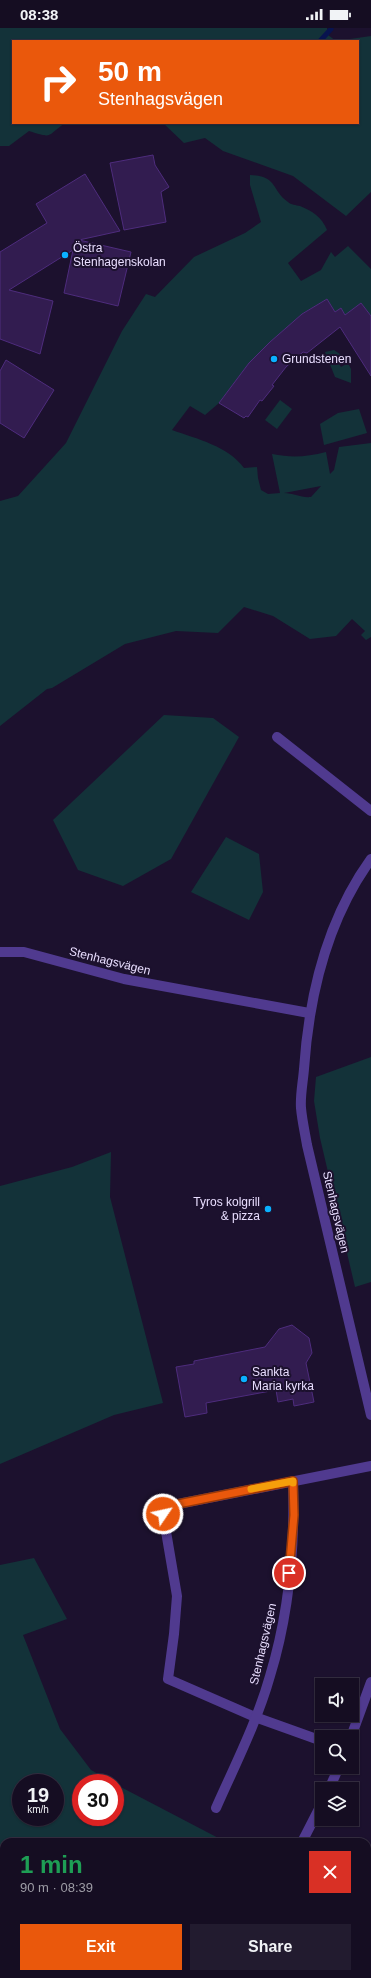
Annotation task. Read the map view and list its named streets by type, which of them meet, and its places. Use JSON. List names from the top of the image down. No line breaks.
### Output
{"streets":{"street":["Stenhagsvägen"]},"places":["Östra Stenhagenskolan","Grundstenen","Tyros kolgrill & pizza","Sankta Maria kyrka"],"page":{"status":"08:38","turn":["50 m","Stenhagsvägen"],"speed":"19 km/h","limit":"30","heading":["1 min","90 m · 08:39"],"buttons":["Exit","Share"]}}
